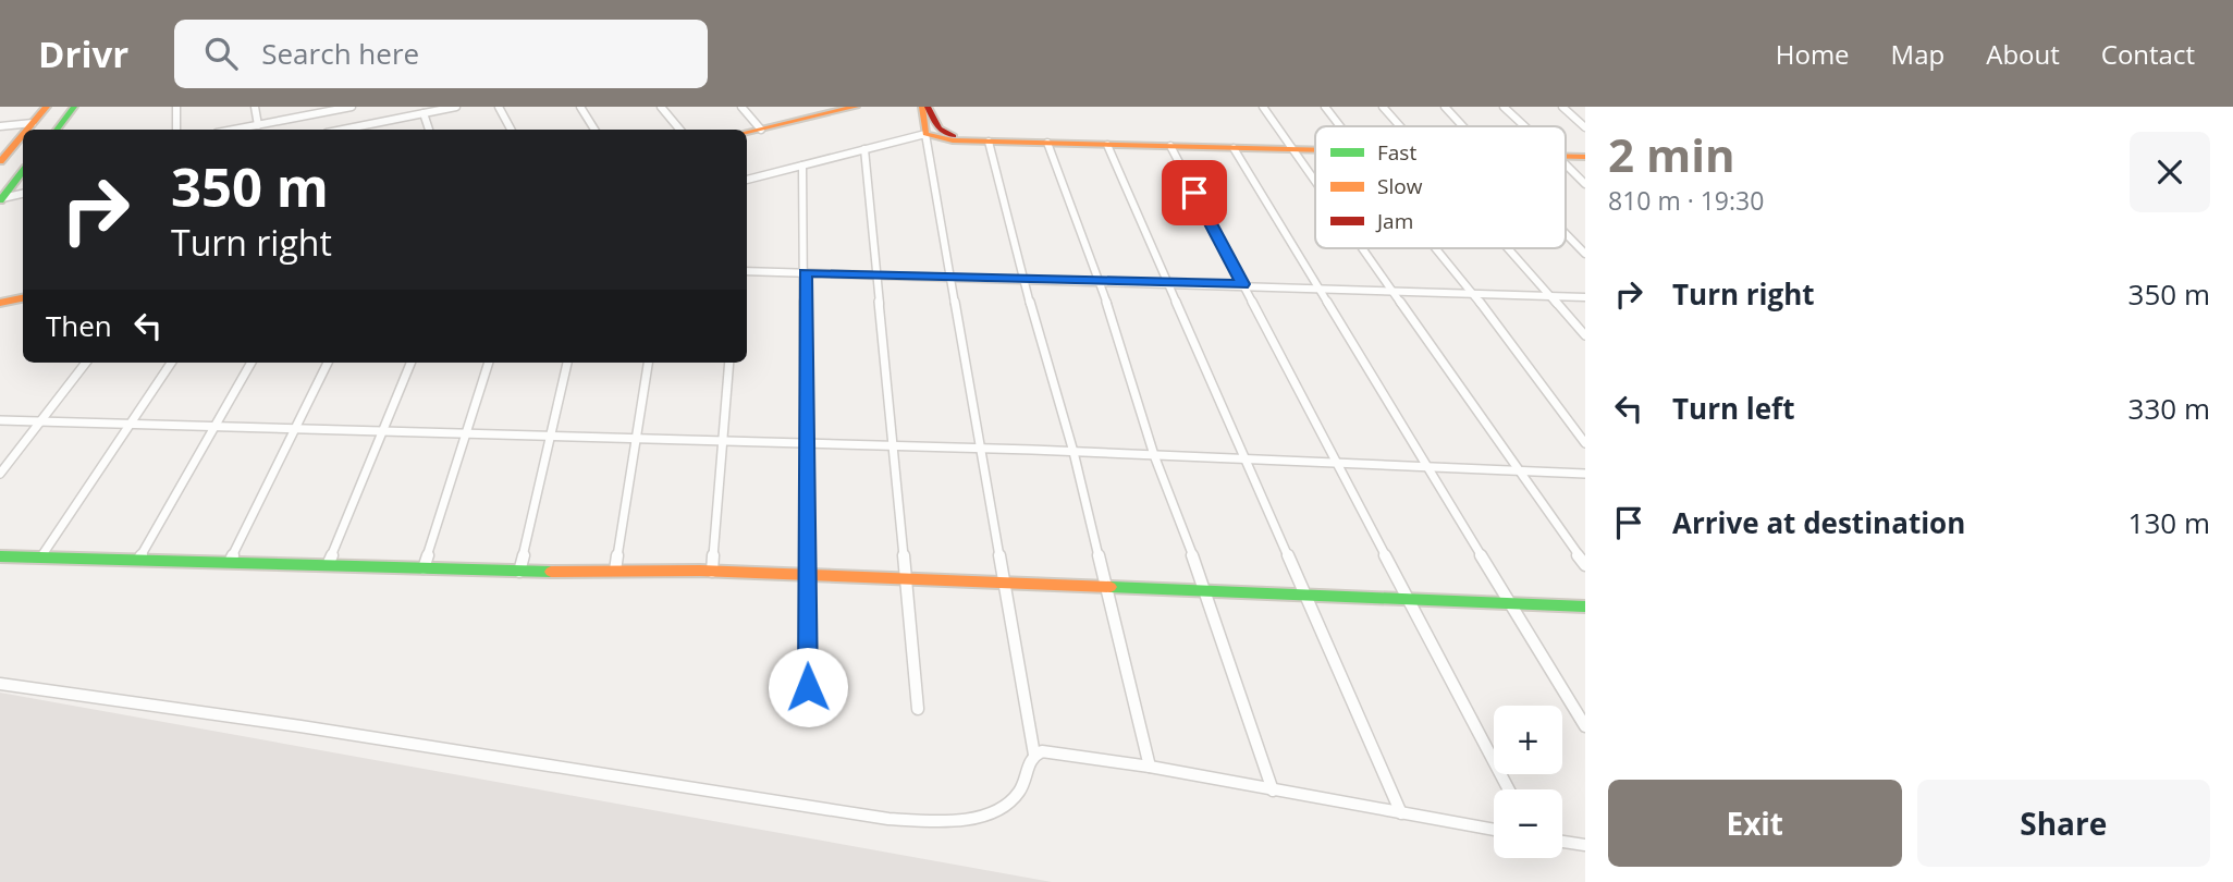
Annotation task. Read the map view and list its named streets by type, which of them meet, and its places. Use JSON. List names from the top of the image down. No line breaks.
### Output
{"legend":["Fast","Slow","Jam"],"page":{"header":"Drivr","search":"Search here","nav":["Home","Map","About","Contact"],"heading":["2 min","810 m · 19:30"],"turn":["350 m","Turn right"],"list":[{"name":"Turn right","value":"350 m"},{"name":"Turn left","value":"330 m"},{"name":"Arrive at destination","value":"130 m"}],"then":"Then","map_buttons":["+","−"],"buttons":["Exit","Share"]}}
